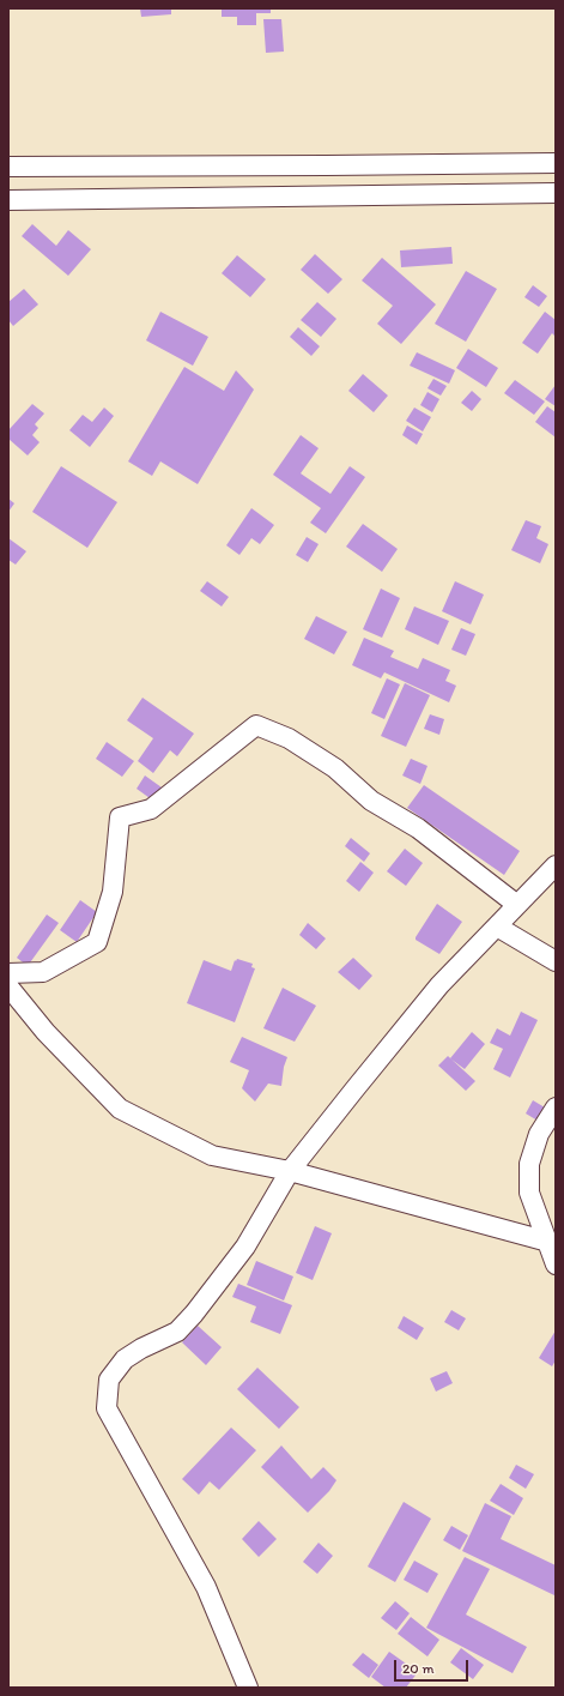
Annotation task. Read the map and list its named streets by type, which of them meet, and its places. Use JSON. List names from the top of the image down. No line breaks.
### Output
{"scale_bar":"20 m"}
